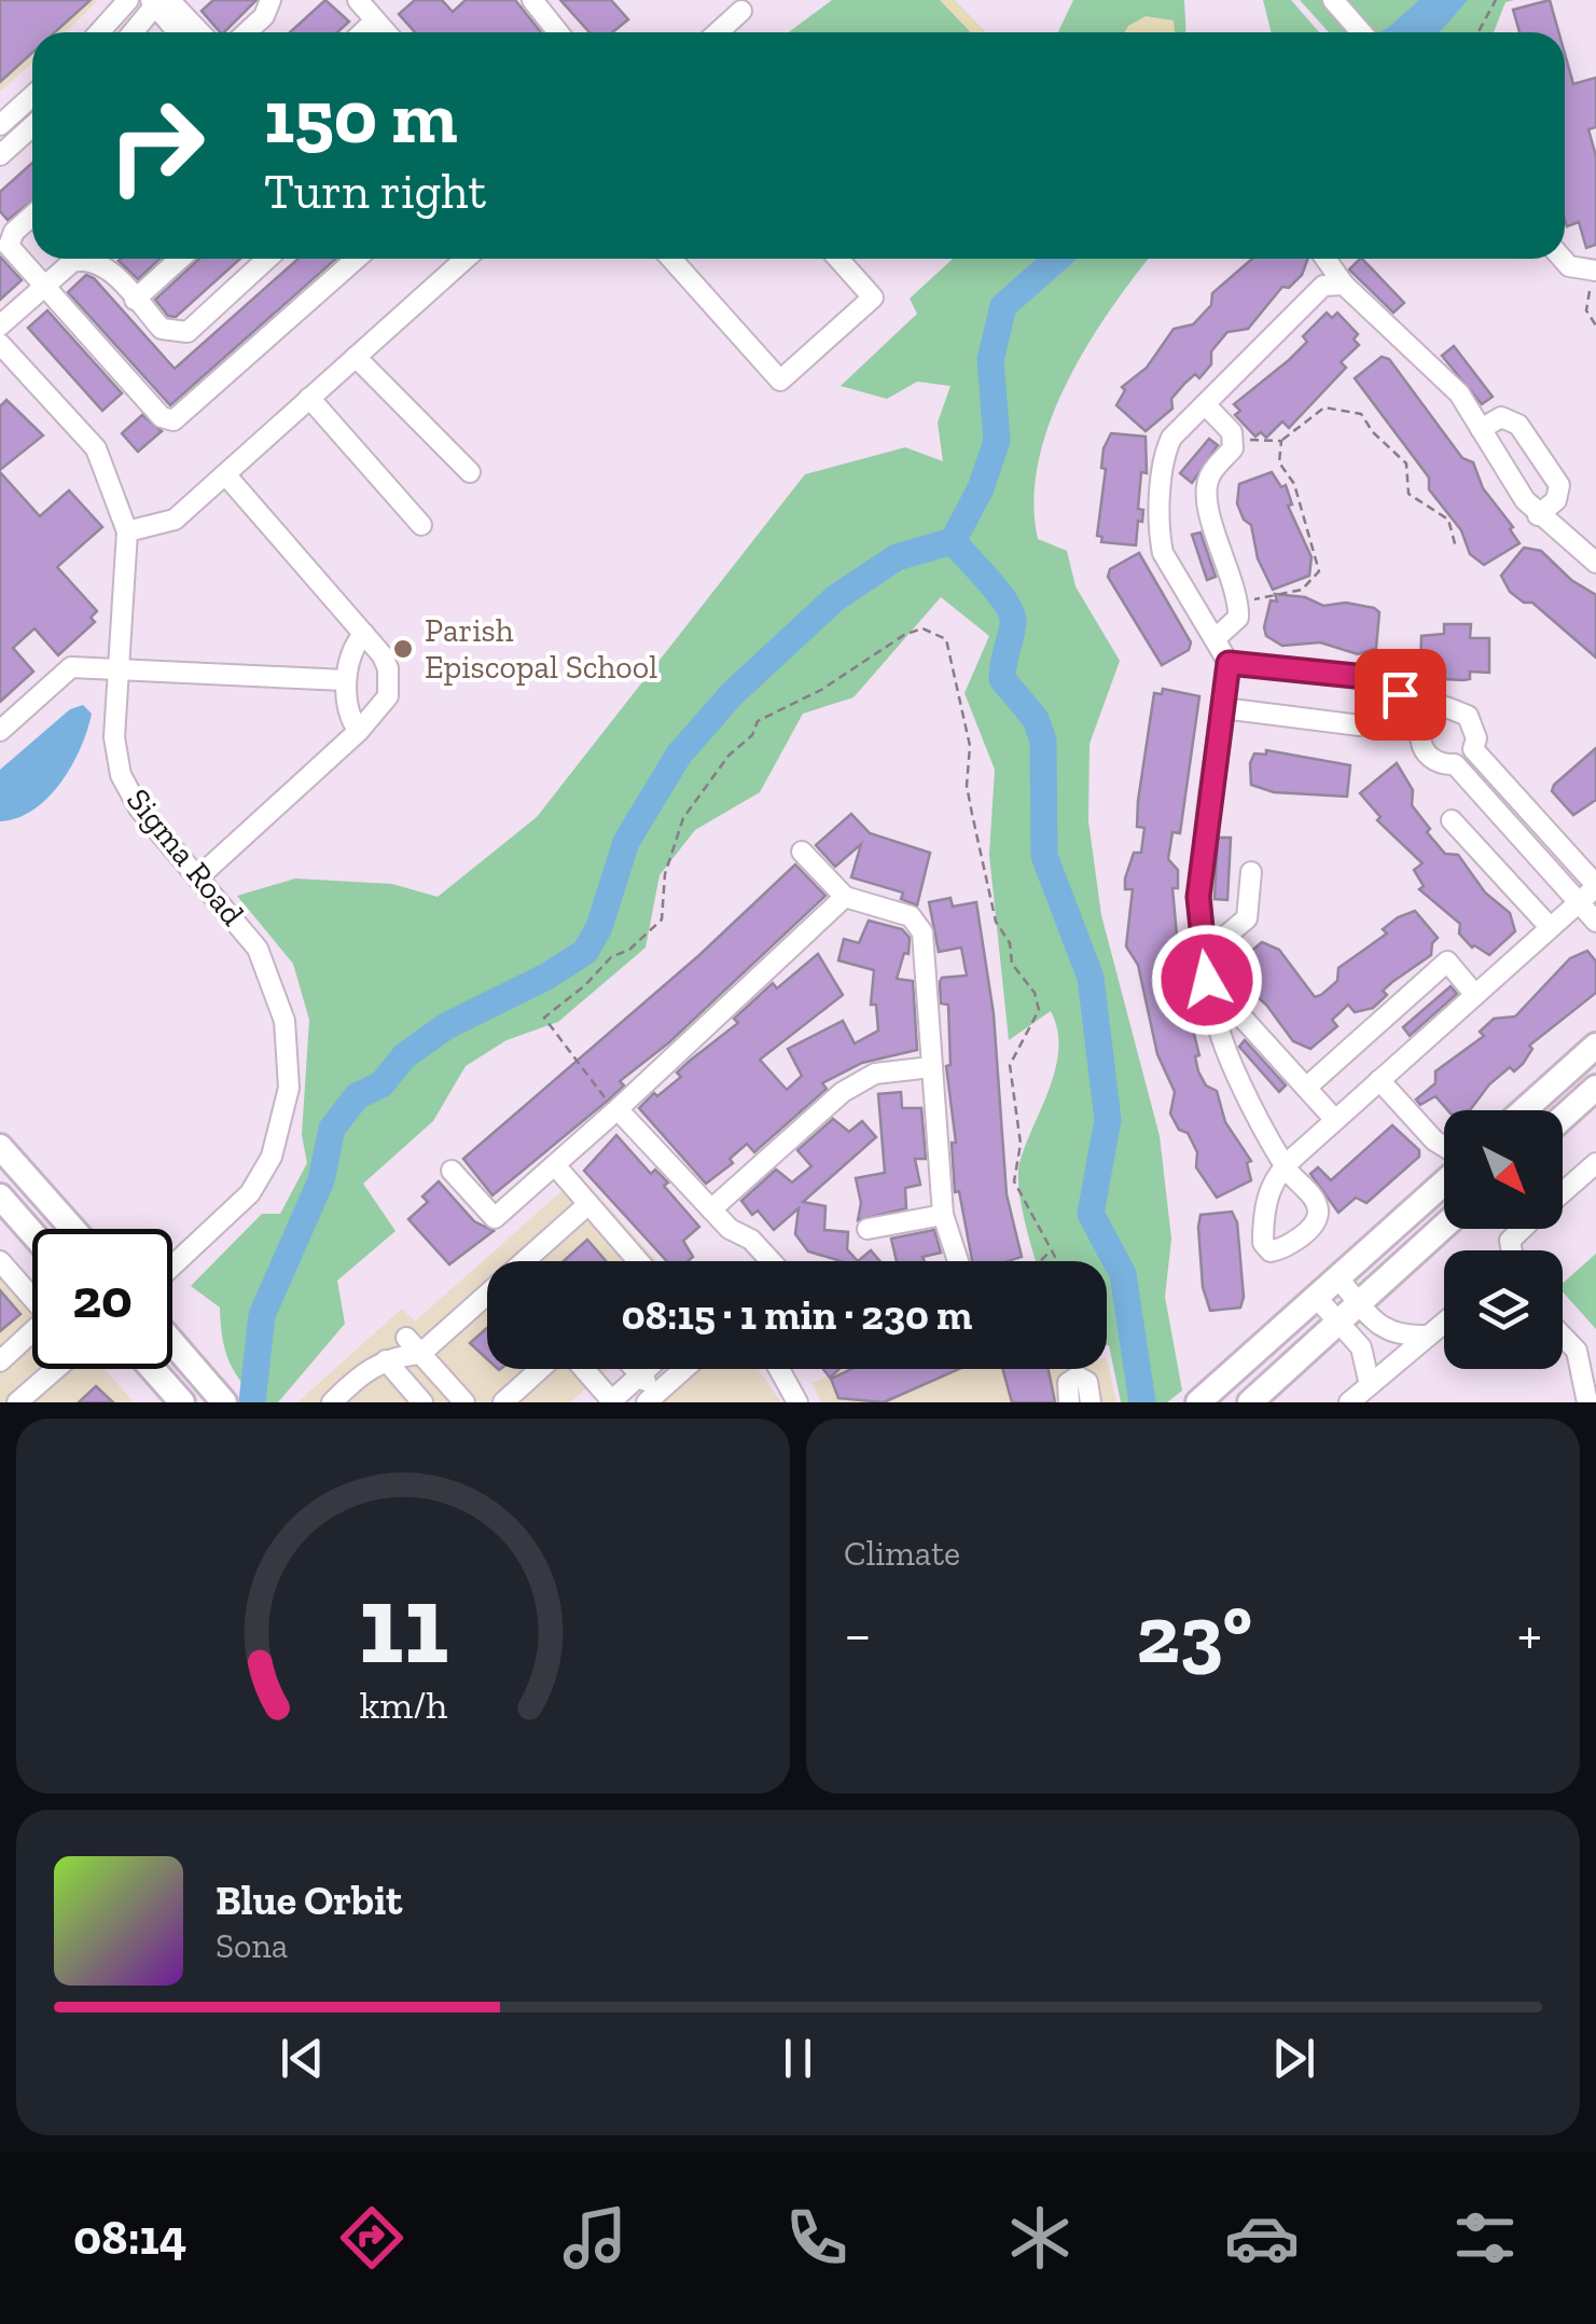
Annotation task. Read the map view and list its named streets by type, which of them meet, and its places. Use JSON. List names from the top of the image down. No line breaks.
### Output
{"streets":{"street":["Sigma Road"]},"places":["Parish Episcopal School"],"north":"bottom right","page":{"turn":["150 m","Turn right"],"limit":"20","trip":"08:15 · 1 min · 230 m","tile":"Climate","heat":["−","23°","+"],"song":["Blue Orbit","Sona"],"tabs":"08:14","gauge":["11","km/h"]}}
